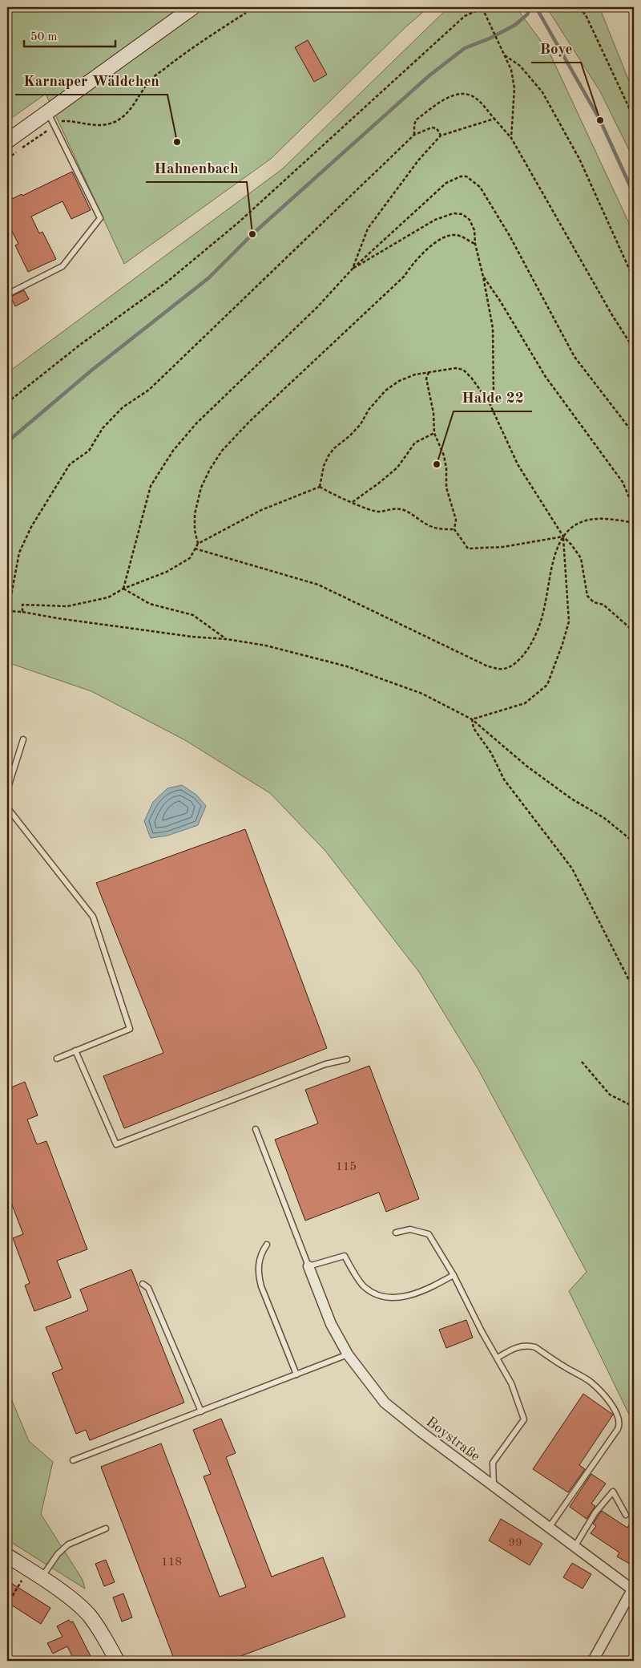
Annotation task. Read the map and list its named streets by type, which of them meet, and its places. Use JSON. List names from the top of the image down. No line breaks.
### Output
{"streets":{"street":["Boystraße"]},"places":["Boye","Karnaper Wäldchen","Hahnenbach","Halde 22"],"house_numbers":["115","99","118"],"scale_bar":"50 m"}
